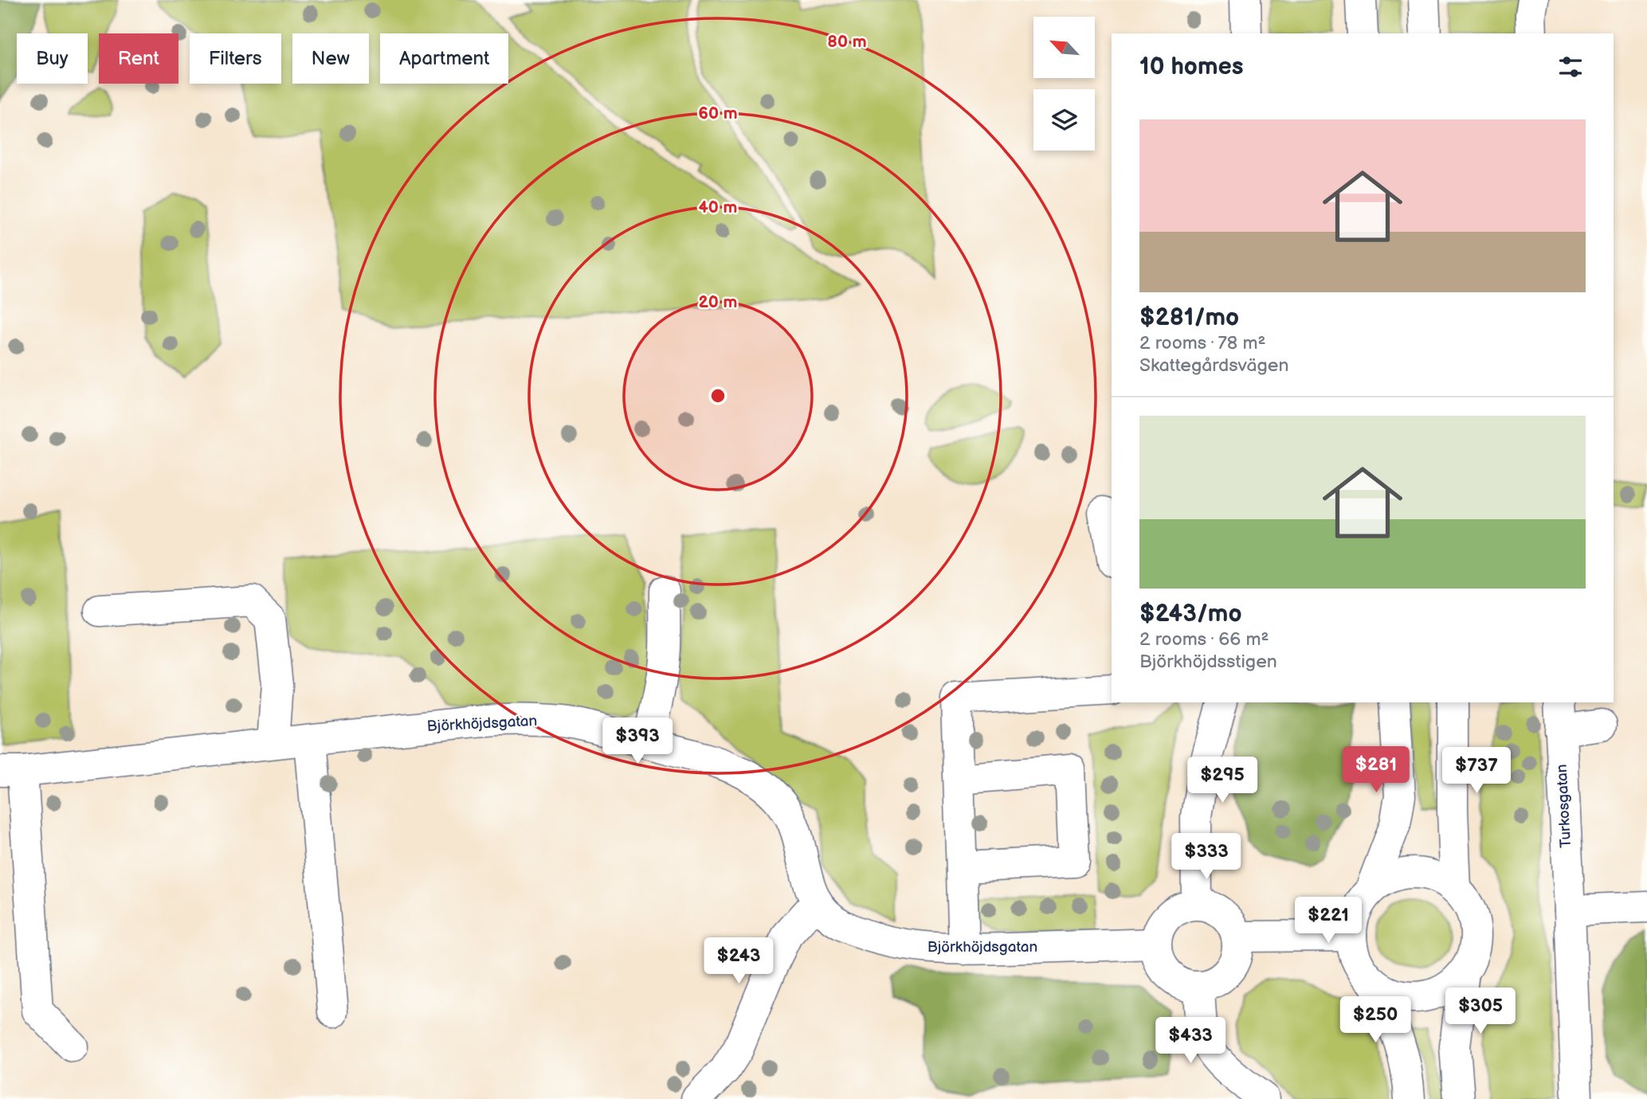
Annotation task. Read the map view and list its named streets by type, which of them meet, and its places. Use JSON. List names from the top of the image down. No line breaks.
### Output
{"streets":{"street":["Björkhöjdsgatan","Turkosgatan"]},"north":"top left","page":{"chip":["Buy","Rent","Filters","New","Apartment"],"heading":"10 homes","list":[{"name":"$281/mo","note":"2 rooms · 78 m² · Skattegårdsvägen"},{"name":"$243/mo","note":"2 rooms · 66 m² · Björkhöjdsstigen"}],"price":["$393","$281","$737","$295","$333","$221","$243","$305","$250","$433"]},"rings":["80 m","60 m","40 m","20 m"]}
